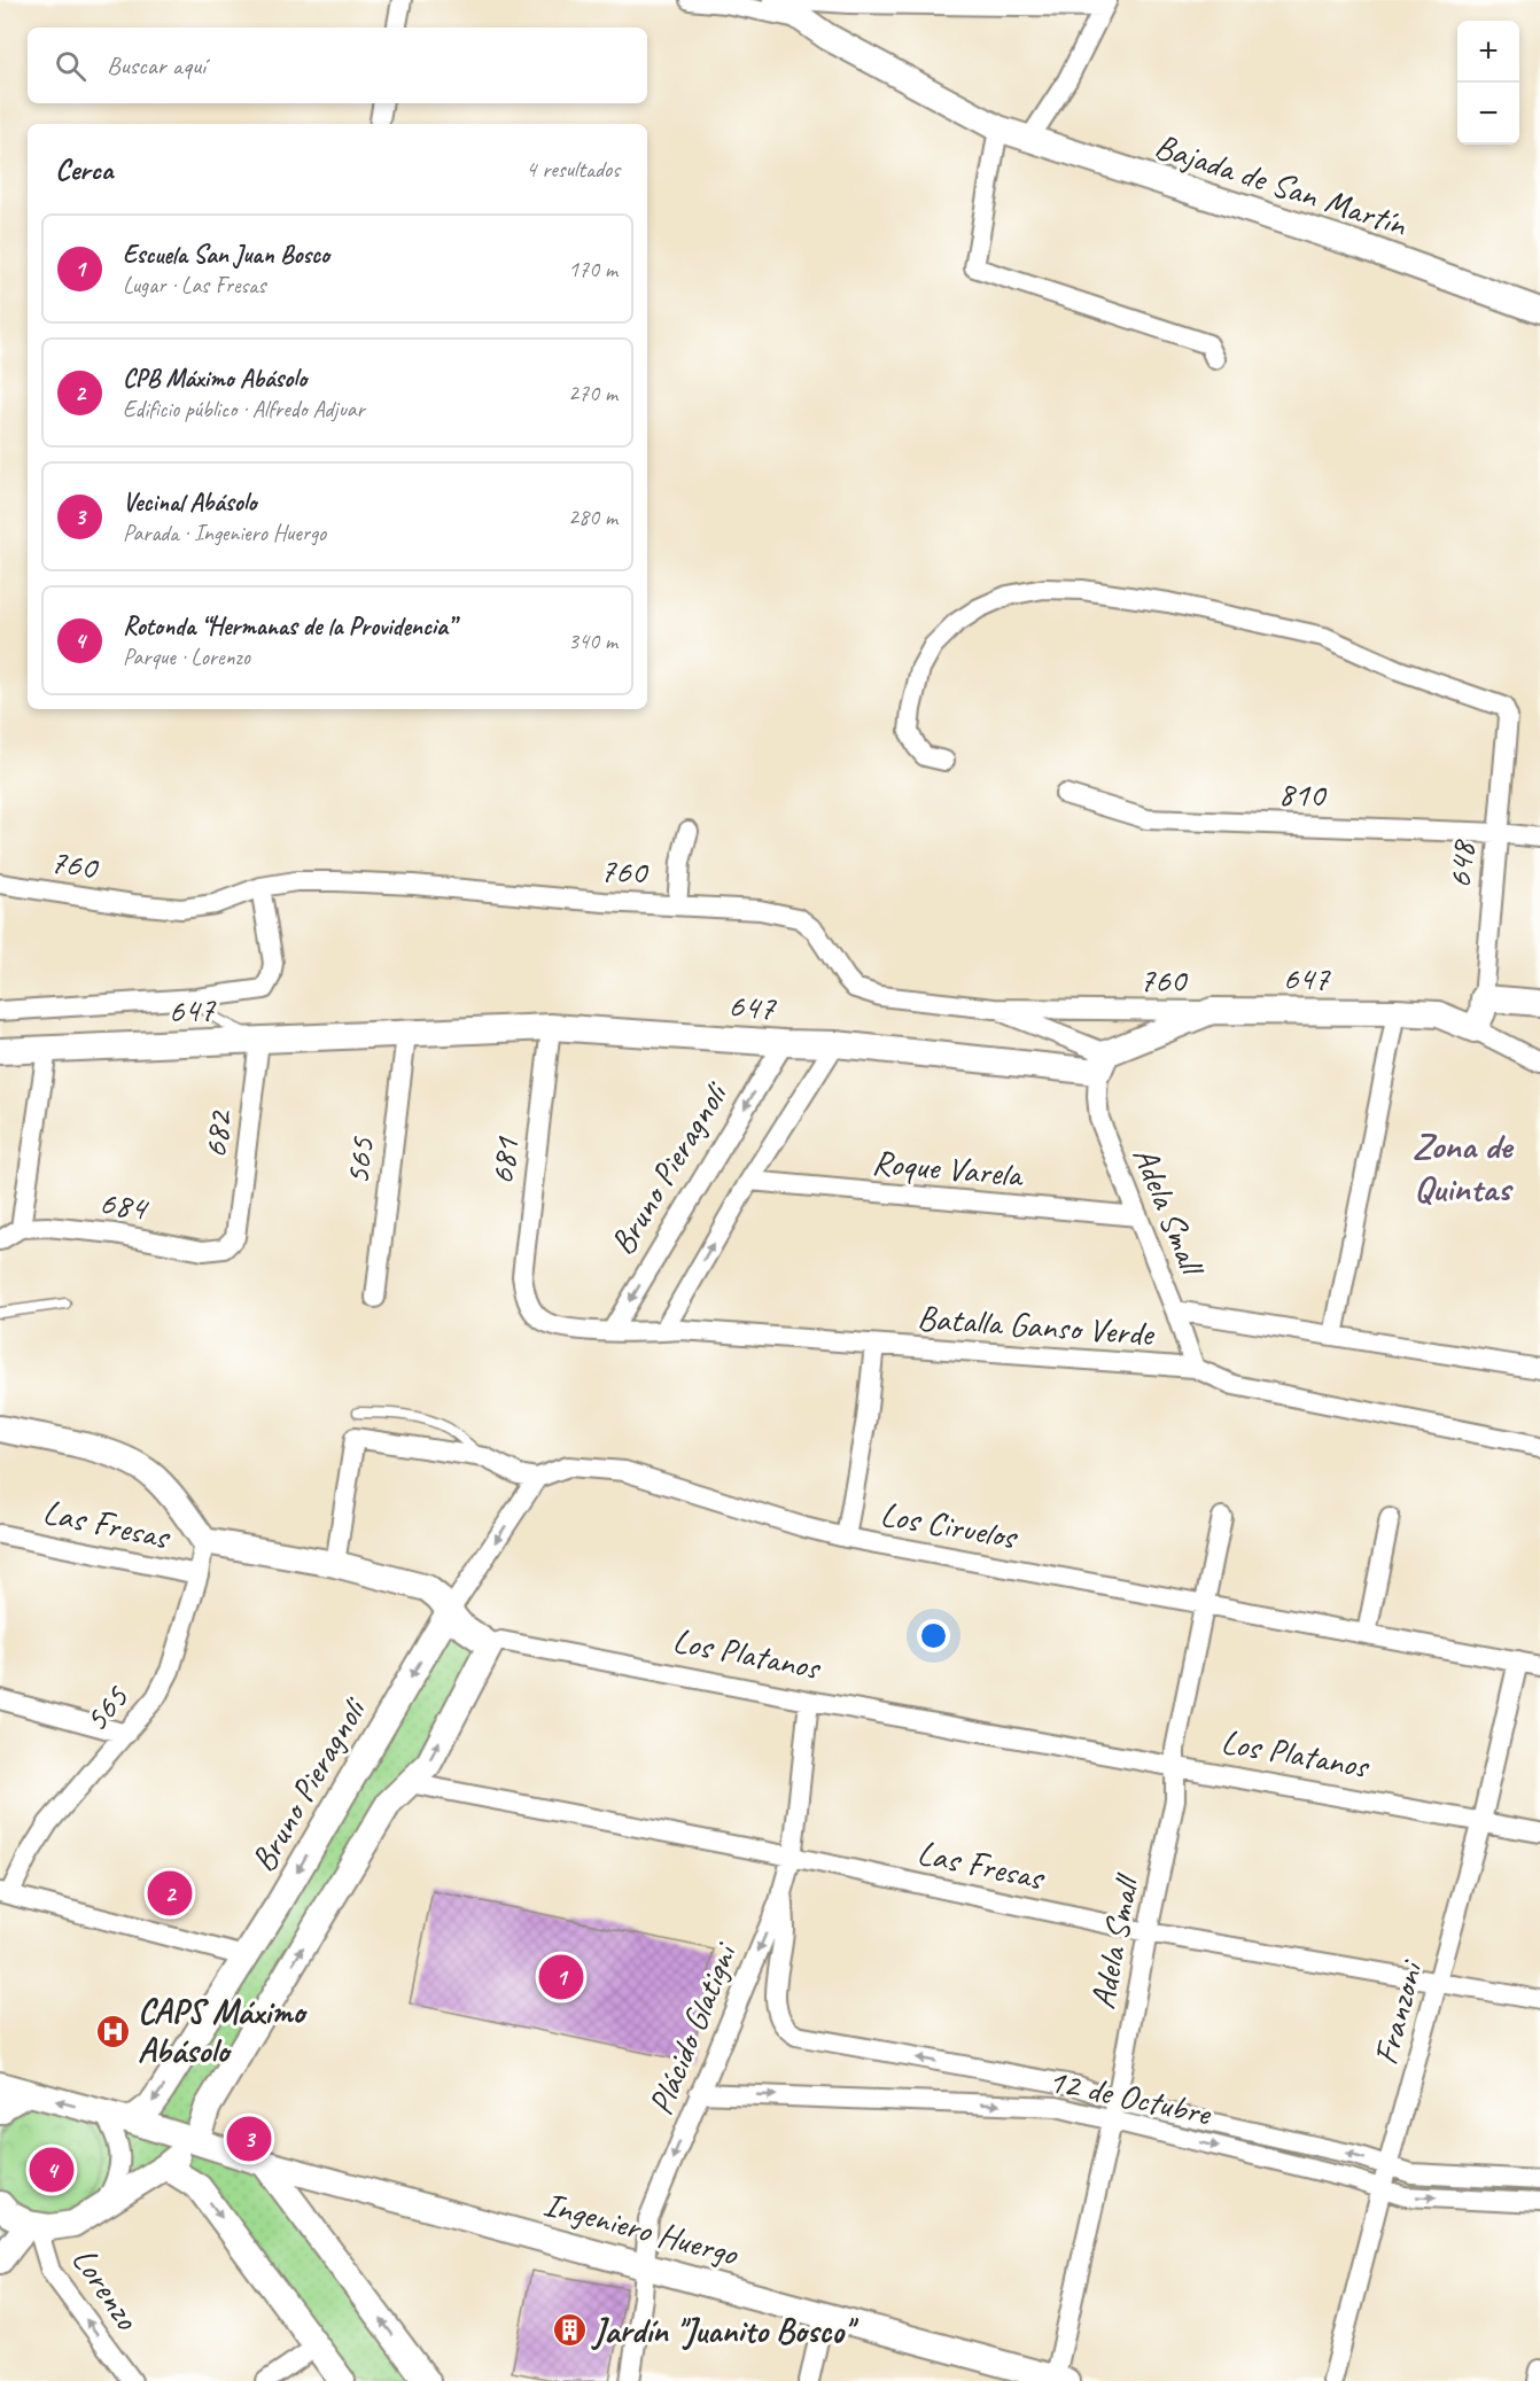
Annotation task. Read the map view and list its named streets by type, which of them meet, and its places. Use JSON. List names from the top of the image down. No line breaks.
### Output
{"streets":{"street":["Bajada de San Martín","810","760","648","647","682","565","681","Roque Varela","Bruno Pieragnoli","684","Adela Small","Batalla Ganso Verde","Las Fresas","Los Ciruelos","Los Platanos","Franzoni","Plácido Glatigni","12 de Octubre","Ingeniero Huergo","Lorenzo"]},"crossings":[["810","648"],["760","647"],["648","647"],["647","682"],["647","565"],["647","681"],["647","Bruno Pieragnoli"],["647","Adela Small"],["682","684"],["565","Las Fresas"],["681","Batalla Ganso Verde"],["Roque Varela","Adela Small"],["Bruno Pieragnoli","Batalla Ganso Verde"],["Bruno Pieragnoli","Los Ciruelos"],["Bruno Pieragnoli","Ingeniero Huergo"],["Adela Small","Batalla Ganso Verde"],["Adela Small","Las Fresas"],["Adela Small","Los Ciruelos"],["Adela Small","Los Platanos"],["Adela Small","12 de Octubre"],["Adela Small","Ingeniero Huergo"],["Las Fresas","Franzoni"],["Las Fresas","Plácido Glatigni"],["Los Ciruelos","Franzoni"],["Los Platanos","Franzoni"],["Los Platanos","Plácido Glatigni"],["Franzoni","12 de Octubre"],["Plácido Glatigni","12 de Octubre"],["Plácido Glatigni","Ingeniero Huergo"]],"one_way":["Plácido Glatigni"],"districts":["Zona de Quintas"],"places":{"hospital":["CAPS Máximo Abásolo"],"building":["Jardín \"Juanito Bosco\""]},"page":{"map_buttons":["+","−"],"search":"Buscar aquí","heading":["Cerca","4 resultados"],"list":[{"mark":"1","name":"Escuela San Juan Bosco","note":"Lugar · Las Fresas","value":"170 m"},{"mark":"2","name":"CPB Máximo Abásolo","note":"Edificio público · Alfredo Adjuar","value":"270 m"},{"mark":"3","name":"Vecinal Abásolo","note":"Parada · Ingeniero Huergo","value":"280 m"},{"mark":"4","name":"Rotonda “Hermanas de la Providencia”","note":"Parque · Lorenzo","value":"340 m"}],"pins":["2","1","3","4"]}}
